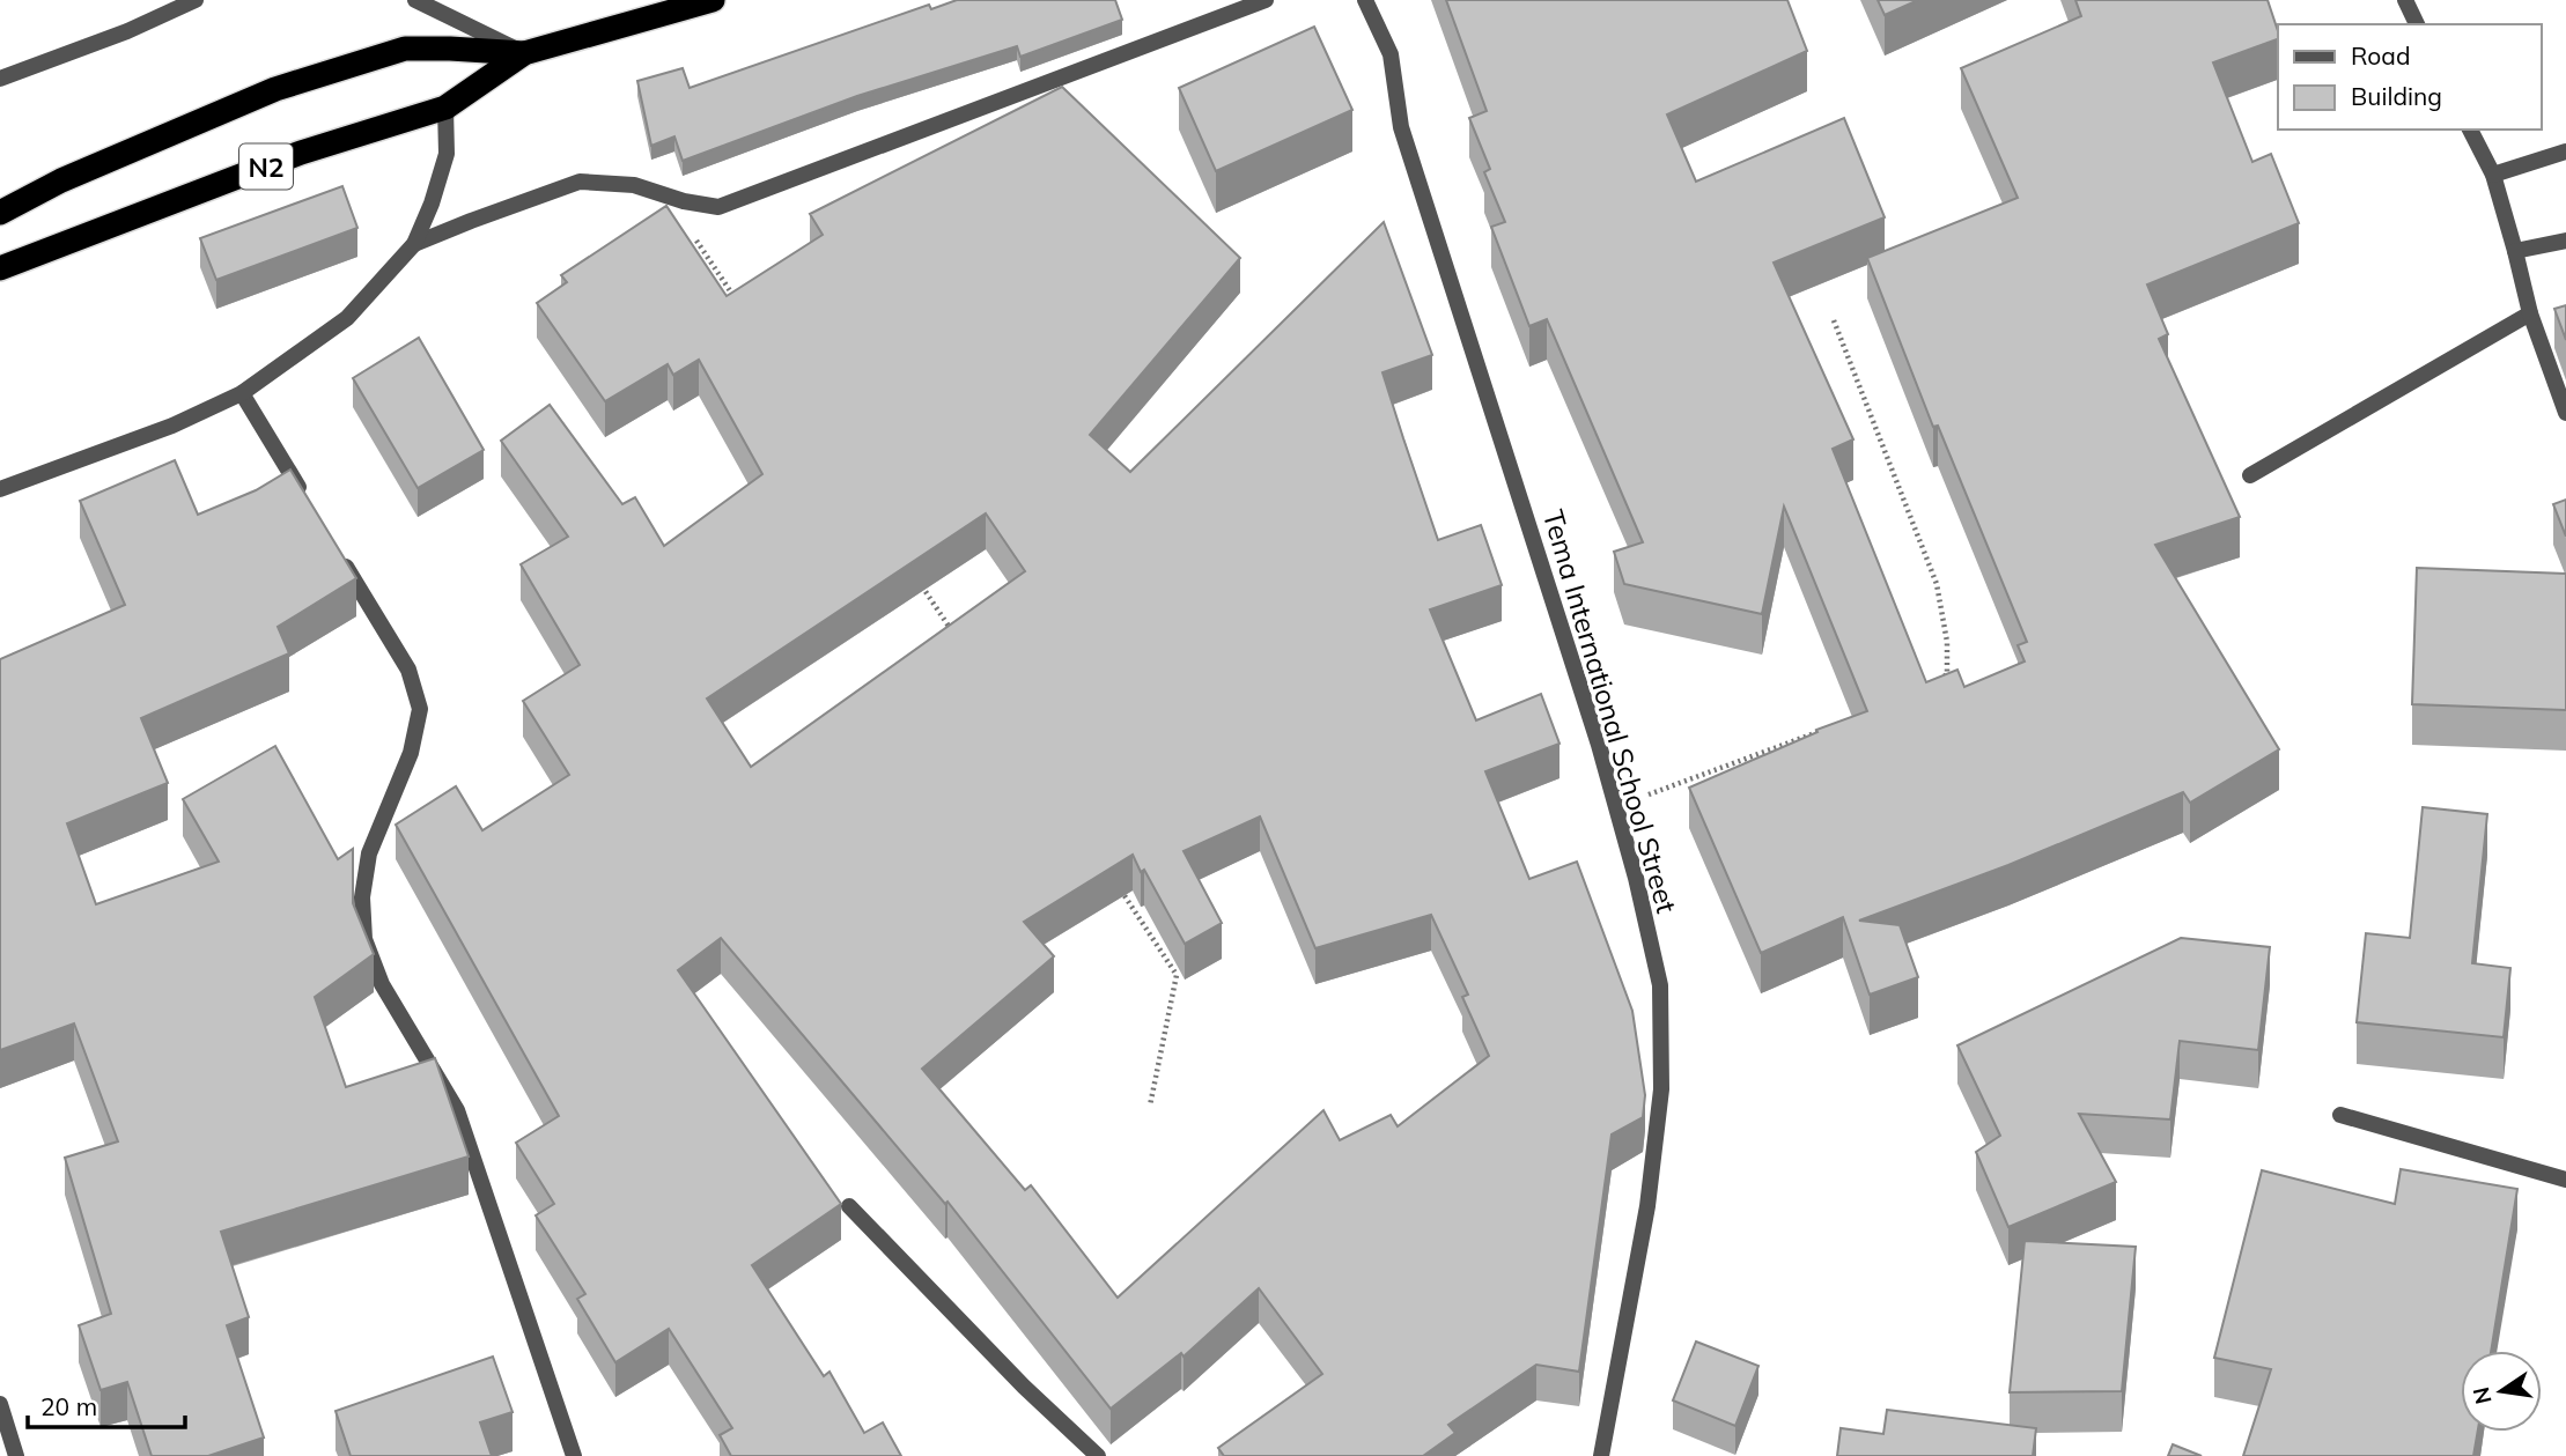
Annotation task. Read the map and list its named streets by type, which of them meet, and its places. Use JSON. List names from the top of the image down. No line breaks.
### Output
{"streets":{"highway":["N2"],"street":["Tema International School Street"]},"legend":["Road","Building"],"scale_bar":"20 m","north":"left"}
